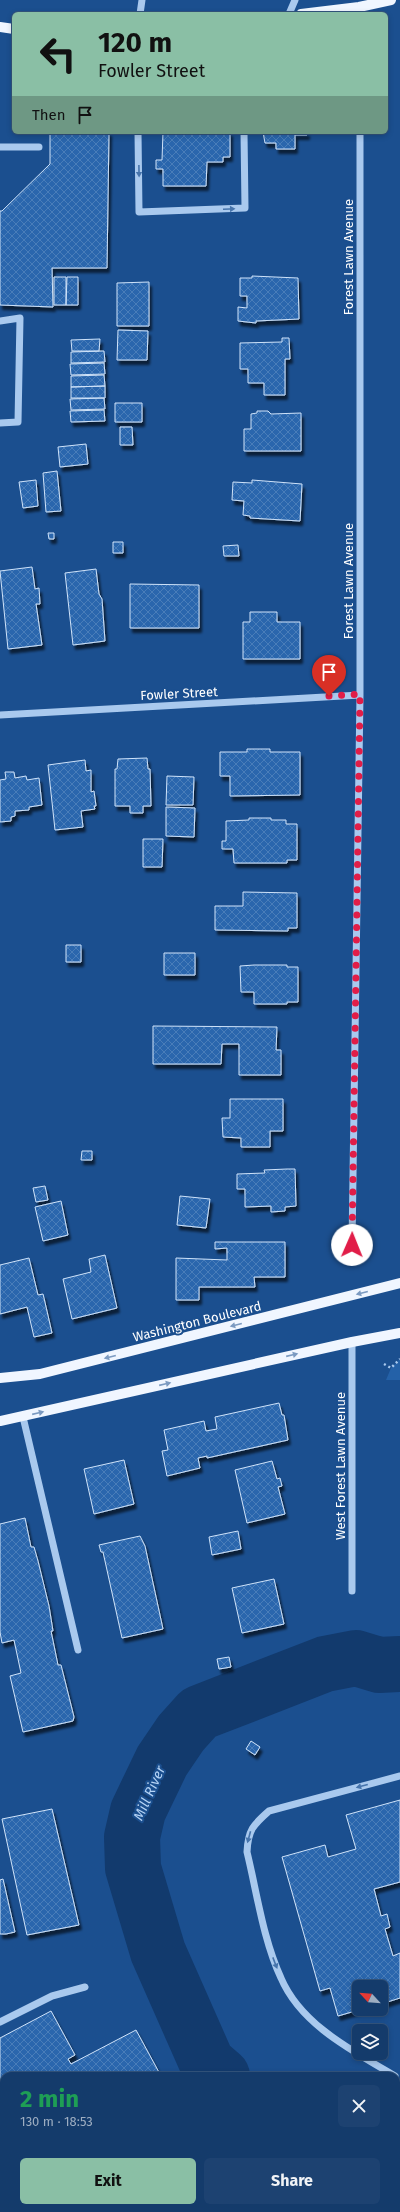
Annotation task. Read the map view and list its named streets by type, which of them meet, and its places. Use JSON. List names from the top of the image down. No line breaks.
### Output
{"streets":{"main road":["Washington Boulevard"],"street":["Forest Lawn Avenue","Fowler Street","West Forest Lawn Avenue"]},"crossings":[["Forest Lawn Avenue","Fowler Street"]],"water":["Mill River"],"north":"top left","page":{"turn":["120 m","Fowler Street"],"then":"Then","heading":["2 min","130 m · 18:53"],"buttons":["Exit","Share"]}}
